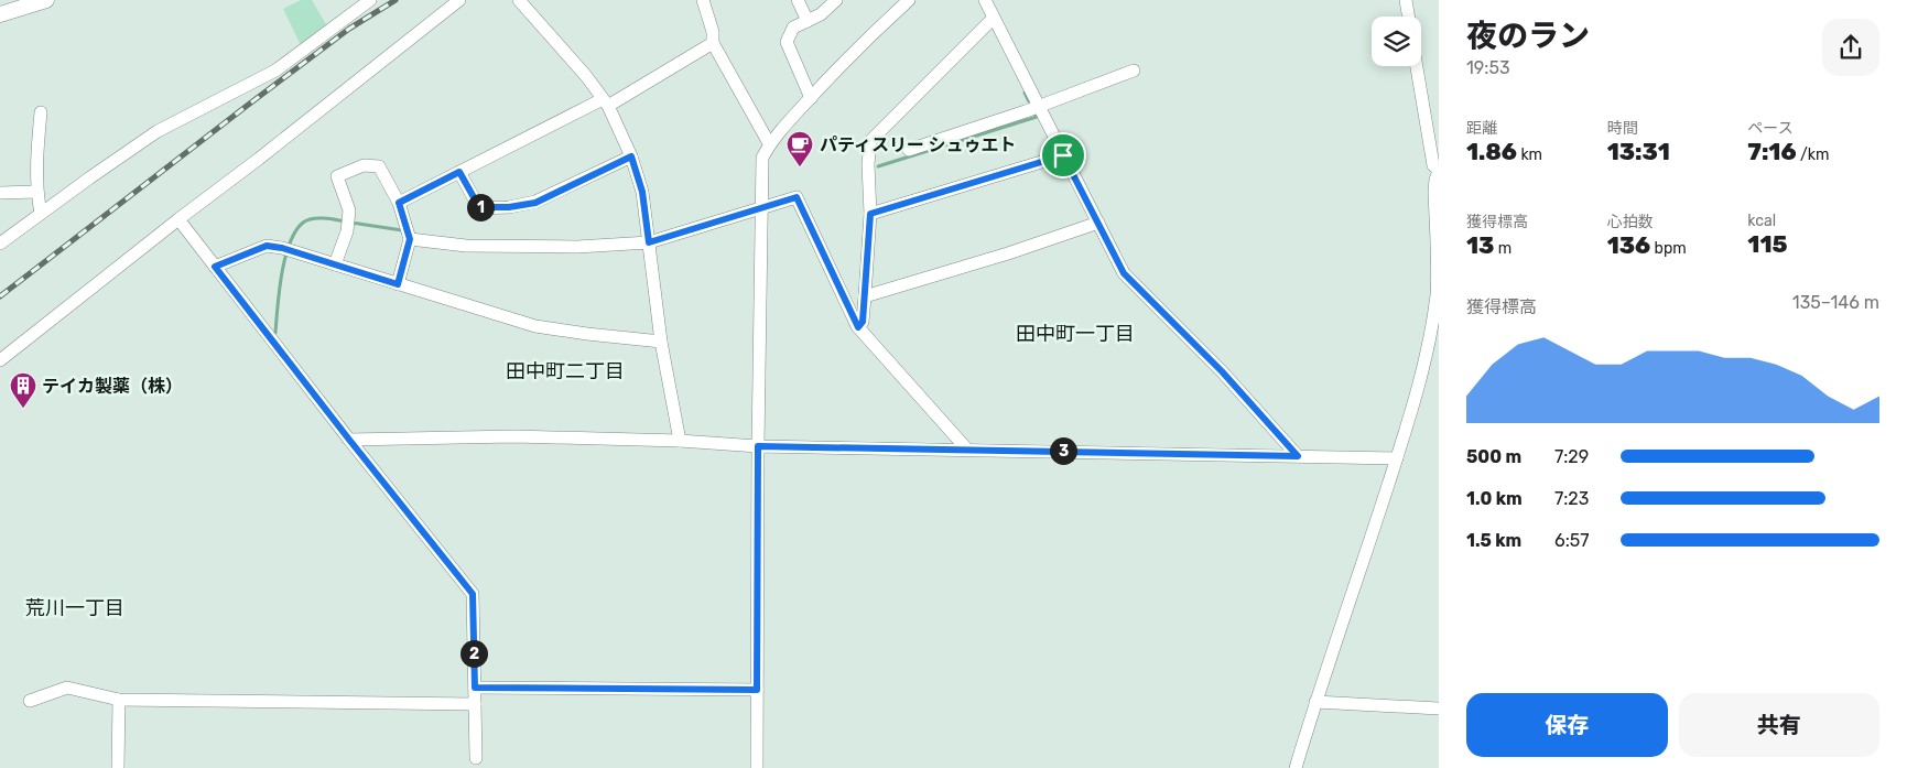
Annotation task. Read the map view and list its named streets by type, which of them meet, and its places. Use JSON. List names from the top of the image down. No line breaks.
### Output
{"districts":["田中町一丁目","田中町二丁目","荒川一丁目"],"places":{"cafe":["パティスリー シュゥエト"],"building":["テイカ製薬（株）"]},"page":{"heading":["夜のラン","19:53"],"stats":[["距離","1.86 km"],["時間","13:31"],["ペース","7:16 /km"],["獲得標高","13 m"],["心拍数","136 bpm"],["kcal","115"]],"pins":["1","3","2"],"chart":["獲得標高","135–146 m"],"list":[{"name":"500 m","note":"7:29"},{"name":"1.0 km","note":"7:23"},{"name":"1.5 km","note":"6:57"}],"buttons":["保存","共有"]}}
